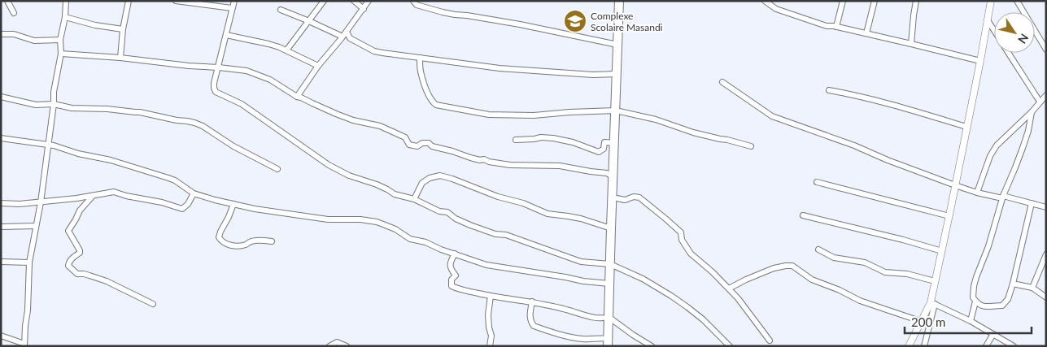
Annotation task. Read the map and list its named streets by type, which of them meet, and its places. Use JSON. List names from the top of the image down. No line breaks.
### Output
{"places":{"school or university":["Complexe Scolaire Masandi"]},"scale_bar":"200 m","north":"bottom right"}
